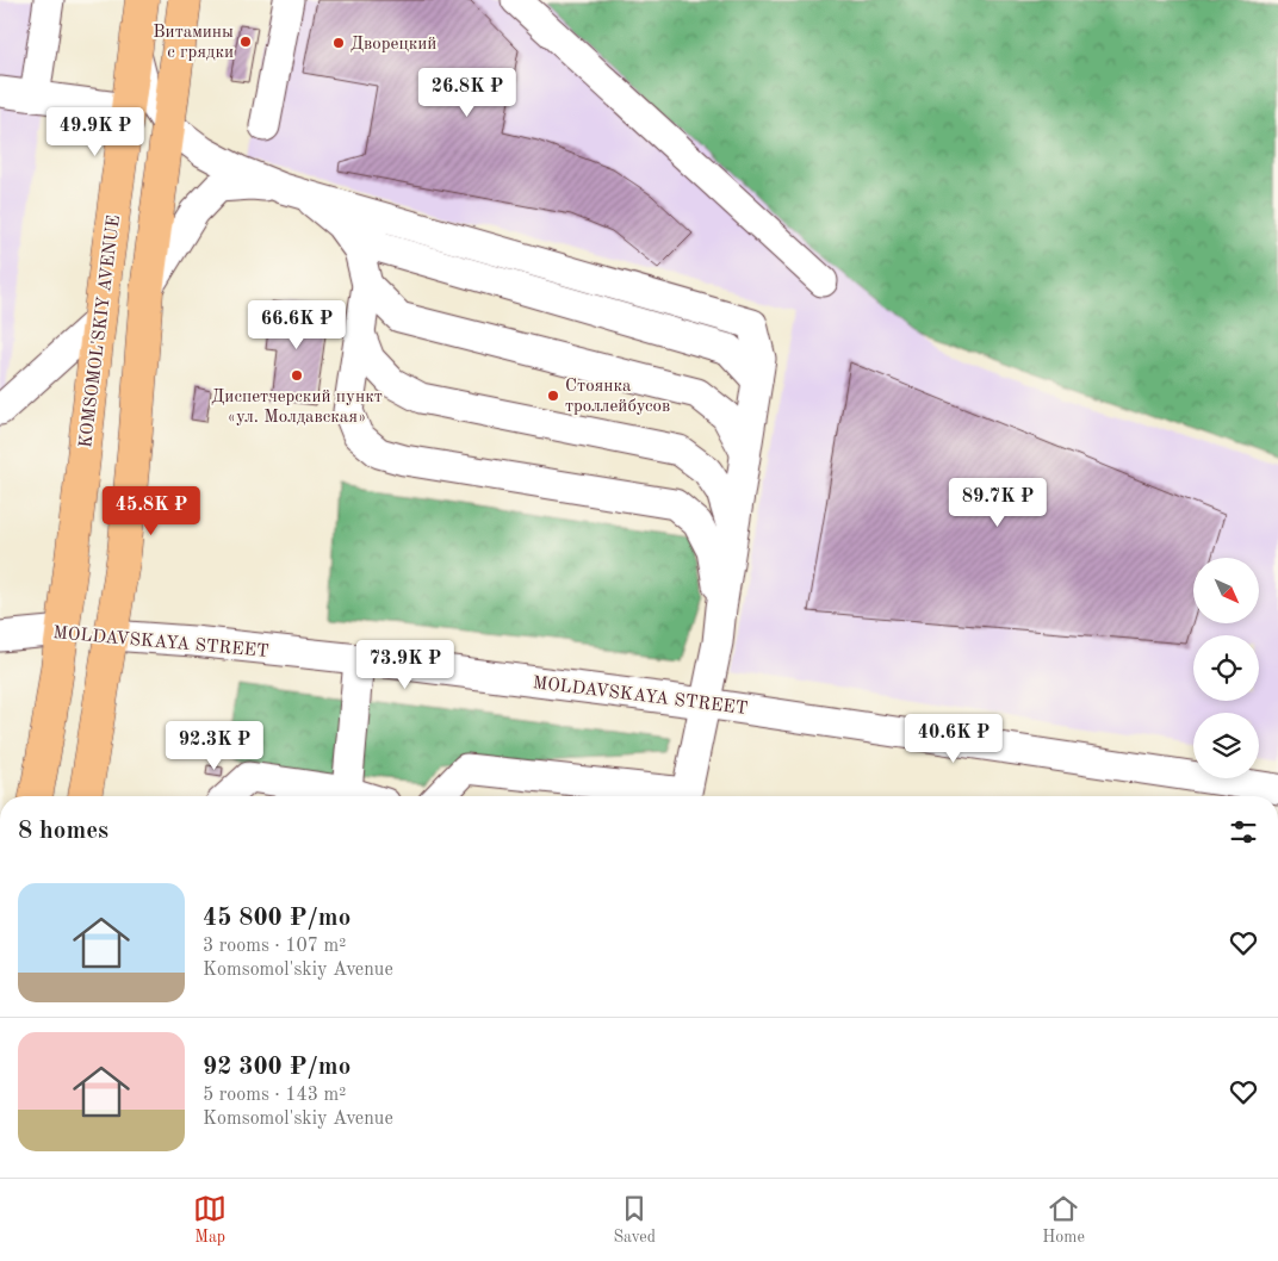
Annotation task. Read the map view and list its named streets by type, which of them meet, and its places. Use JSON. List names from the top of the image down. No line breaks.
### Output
{"streets":{"main road":["KOMSOMOL'SKIY AVENUE","MOLDAVSKAYA STREET"]},"crossings":[["KOMSOMOL'SKIY AVENUE","MOLDAVSKAYA STREET"]],"places":["Витамины с грядки","Дворецкий","Диспетчерский пункт «ул. Молдавская»","Стоянка троллейбусов"],"north":"bottom right","page":{"price":["26.8K ₽","49.9K ₽","66.6K ₽","89.7K ₽","45.8K ₽","73.9K ₽","40.6K ₽","92.3K ₽"],"heading":"8 homes","list":[{"name":"45 800 ₽/mo","note":"3 rooms · 107 m² · Komsomol'skiy Avenue"},{"name":"92 300 ₽/mo","note":"5 rooms · 143 m² · Komsomol'skiy Avenue"}],"tabs":["Map","Saved","Home"]}}
